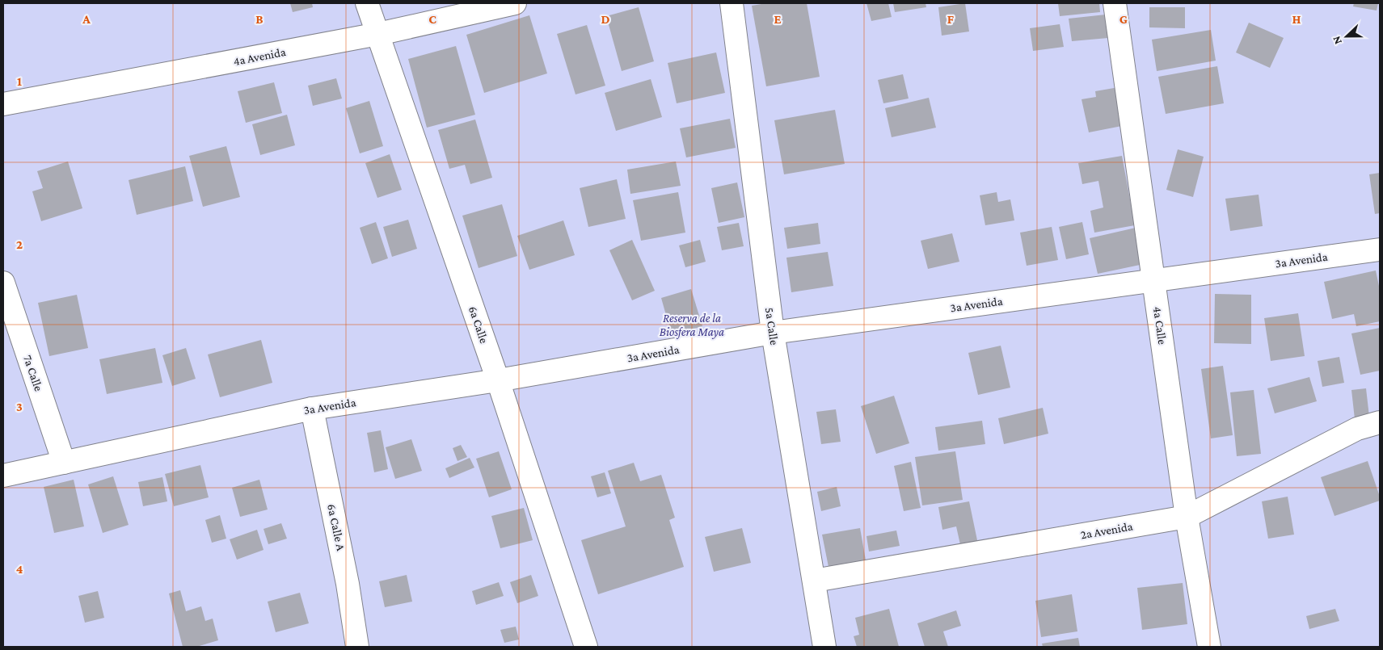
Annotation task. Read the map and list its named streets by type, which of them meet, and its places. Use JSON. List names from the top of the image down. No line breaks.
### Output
{"streets":{"street":["4a Avenida","3a Avenida","6a Calle","4a Calle","5a Calle","7a Calle","6a Calle A","2a Avenida"]},"crossings":[["4a Avenida","6a Calle"],["3a Avenida","6a Calle"],["3a Avenida","4a Calle"],["3a Avenida","5a Calle"],["3a Avenida","7a Calle"],["3a Avenida","6a Calle A"],["4a Calle","2a Avenida"],["5a Calle","2a Avenida"]],"parks":["Reserva de la Biosfera Maya"],"north":"left","grid":{"columns":["A","B","C","D","E","F","G","H"],"rows":["1","2","3","4"]}}
